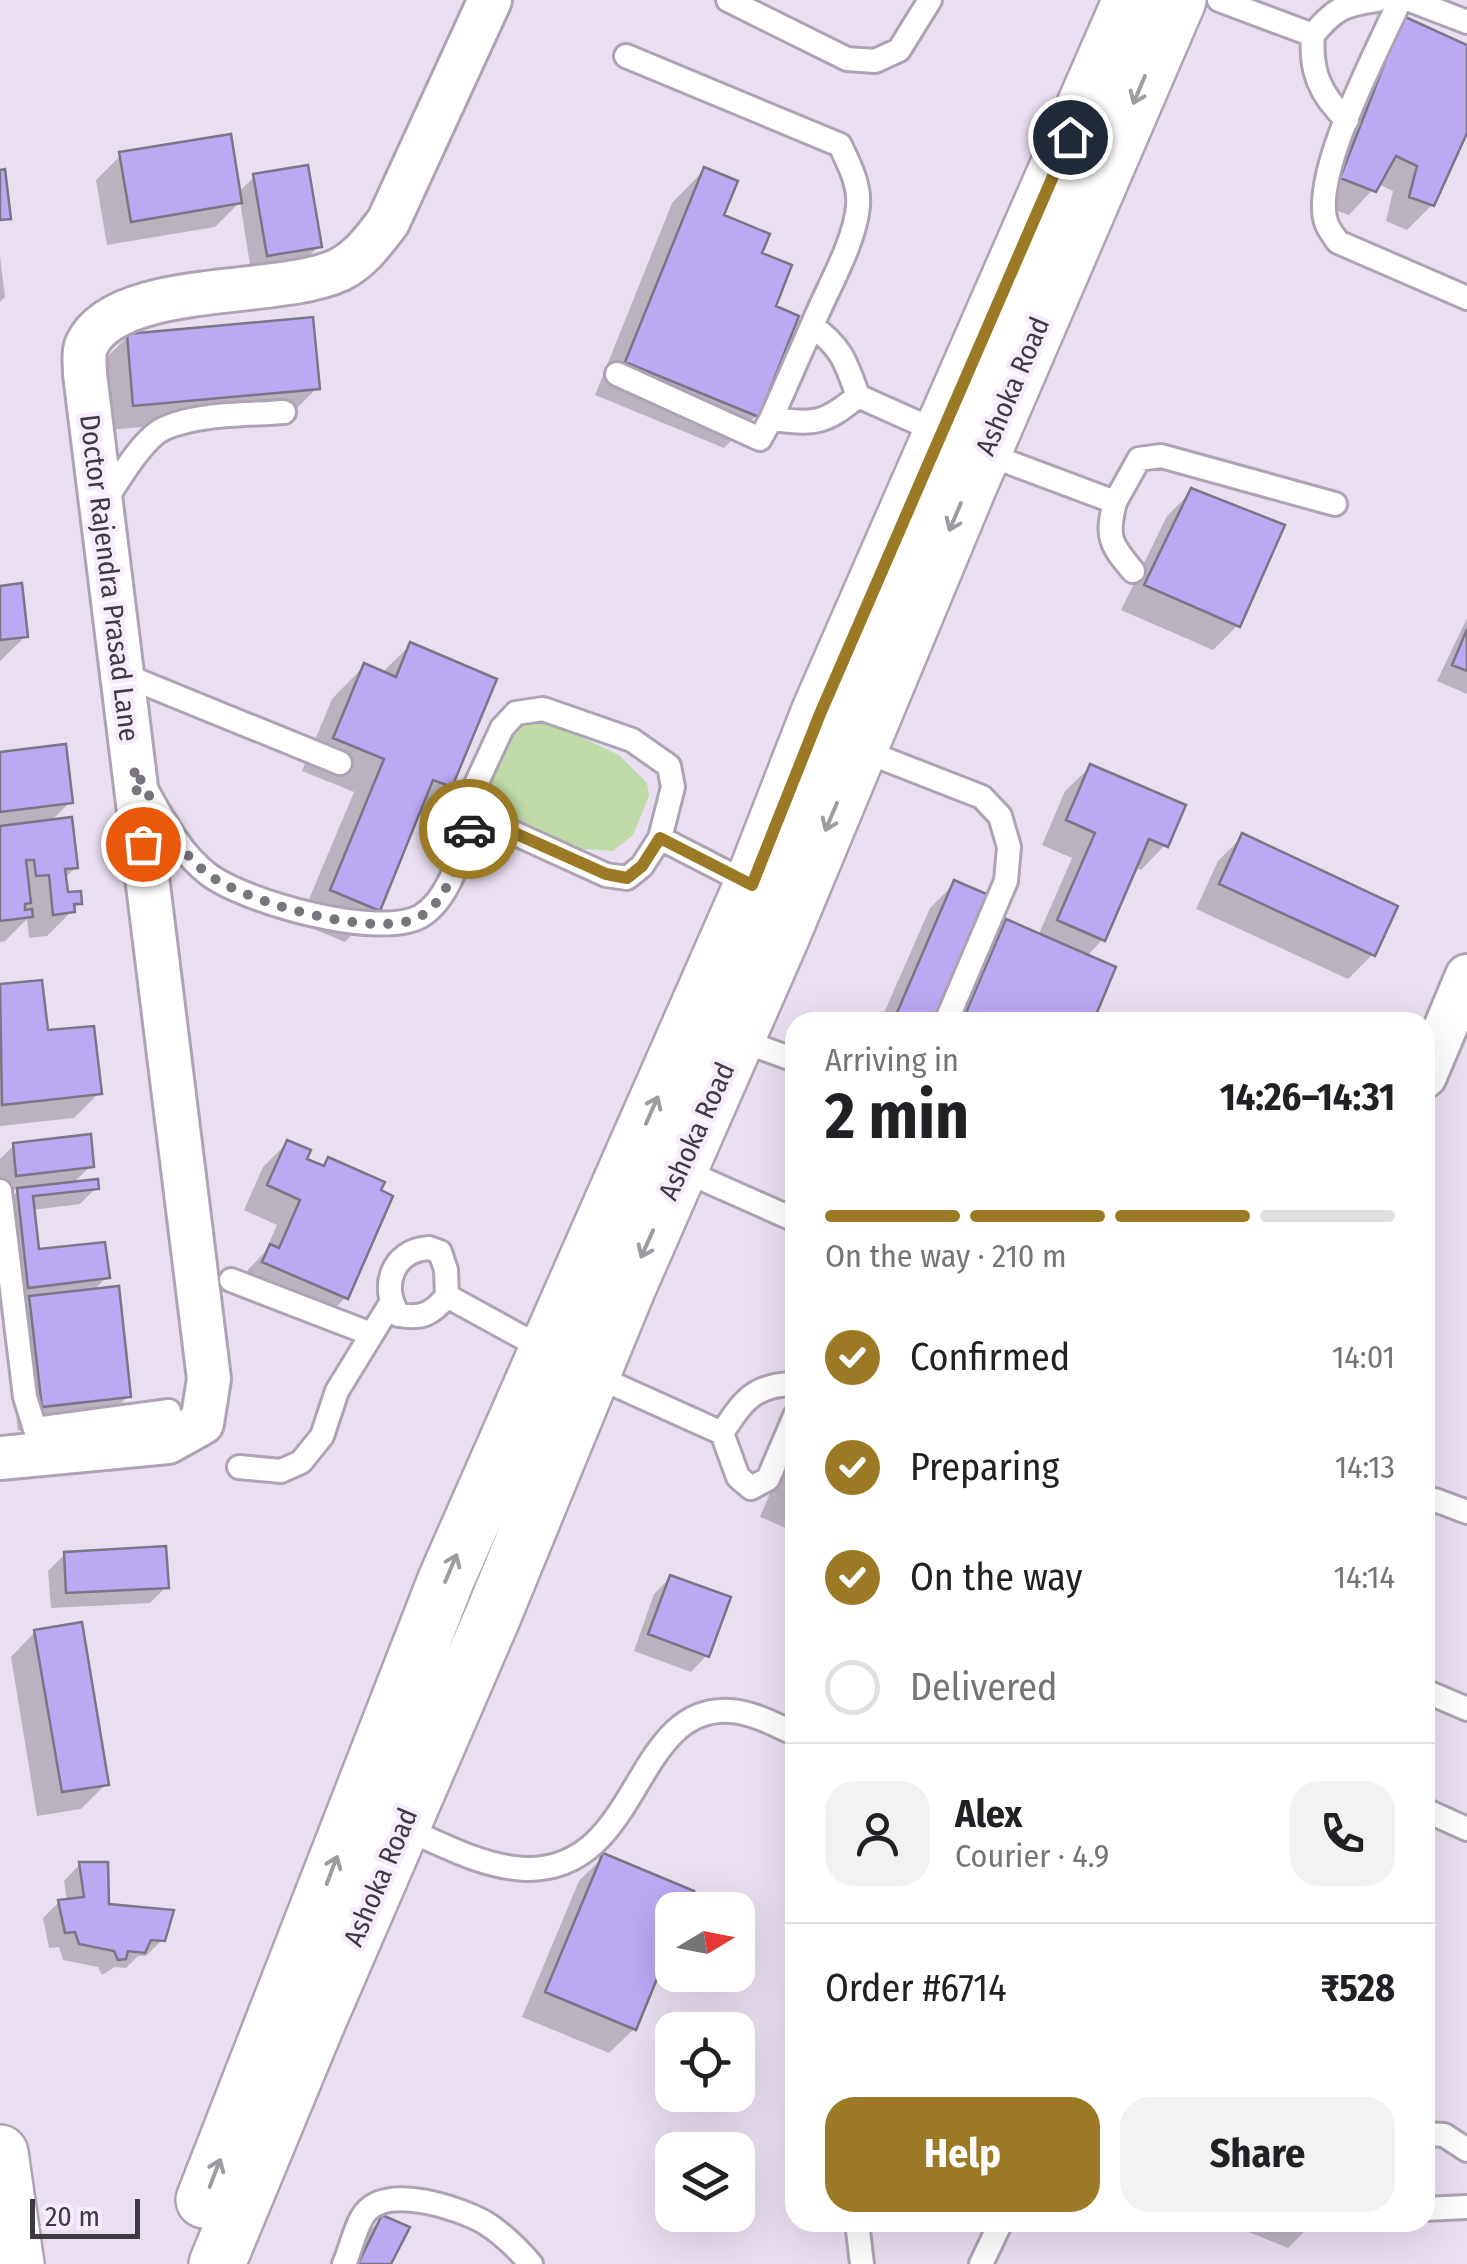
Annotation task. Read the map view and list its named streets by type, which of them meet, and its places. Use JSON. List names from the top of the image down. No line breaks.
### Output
{"streets":{"main road":["Ashoka Road"],"street":["Doctor Rajendra Prasad Lane"]},"scale_bar":"20 m","north":"right","page":{"heading":["2 min","Arriving in","14:26–14:31"],"panel":["Alex","Courier · 4.9","Order #6714","₹528"],"bar":"On the way · 210 m","list":[["Confirmed","14:01"],["Preparing","14:13"],["On the way","14:14"],"Delivered"],"buttons":["Help","Share"],"scale":"20 m"}}
